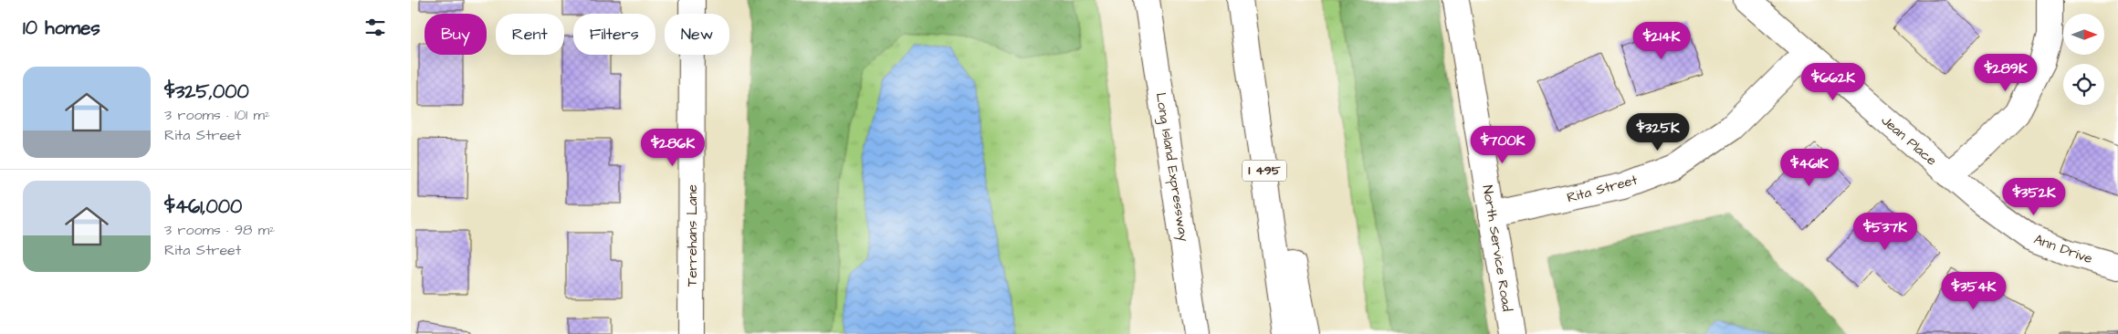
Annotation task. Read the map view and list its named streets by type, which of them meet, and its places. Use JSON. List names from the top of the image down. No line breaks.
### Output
{"streets":{"main road":["Jean Place","Long Island Expressway","I 495","Rita Street","Terrehans Lane","North Service Road","Ann Drive"]},"crossings":[["Jean Place","Rita Street"],["Jean Place","Ann Drive"],["Rita Street","North Service Road"]],"north":"right","page":{"heading":"10 homes","chip":["Buy","Rent","Filters","New"],"price":["$214K","$289K","$662K","$325K","$700K","$286K","$461K","$352K","$537K","$354K"],"list":[{"name":"$325,000","note":"3 rooms · 101 m² · Rita Street"},{"name":"$461,000","note":"3 rooms · 98 m² · Rita Street"}]}}
